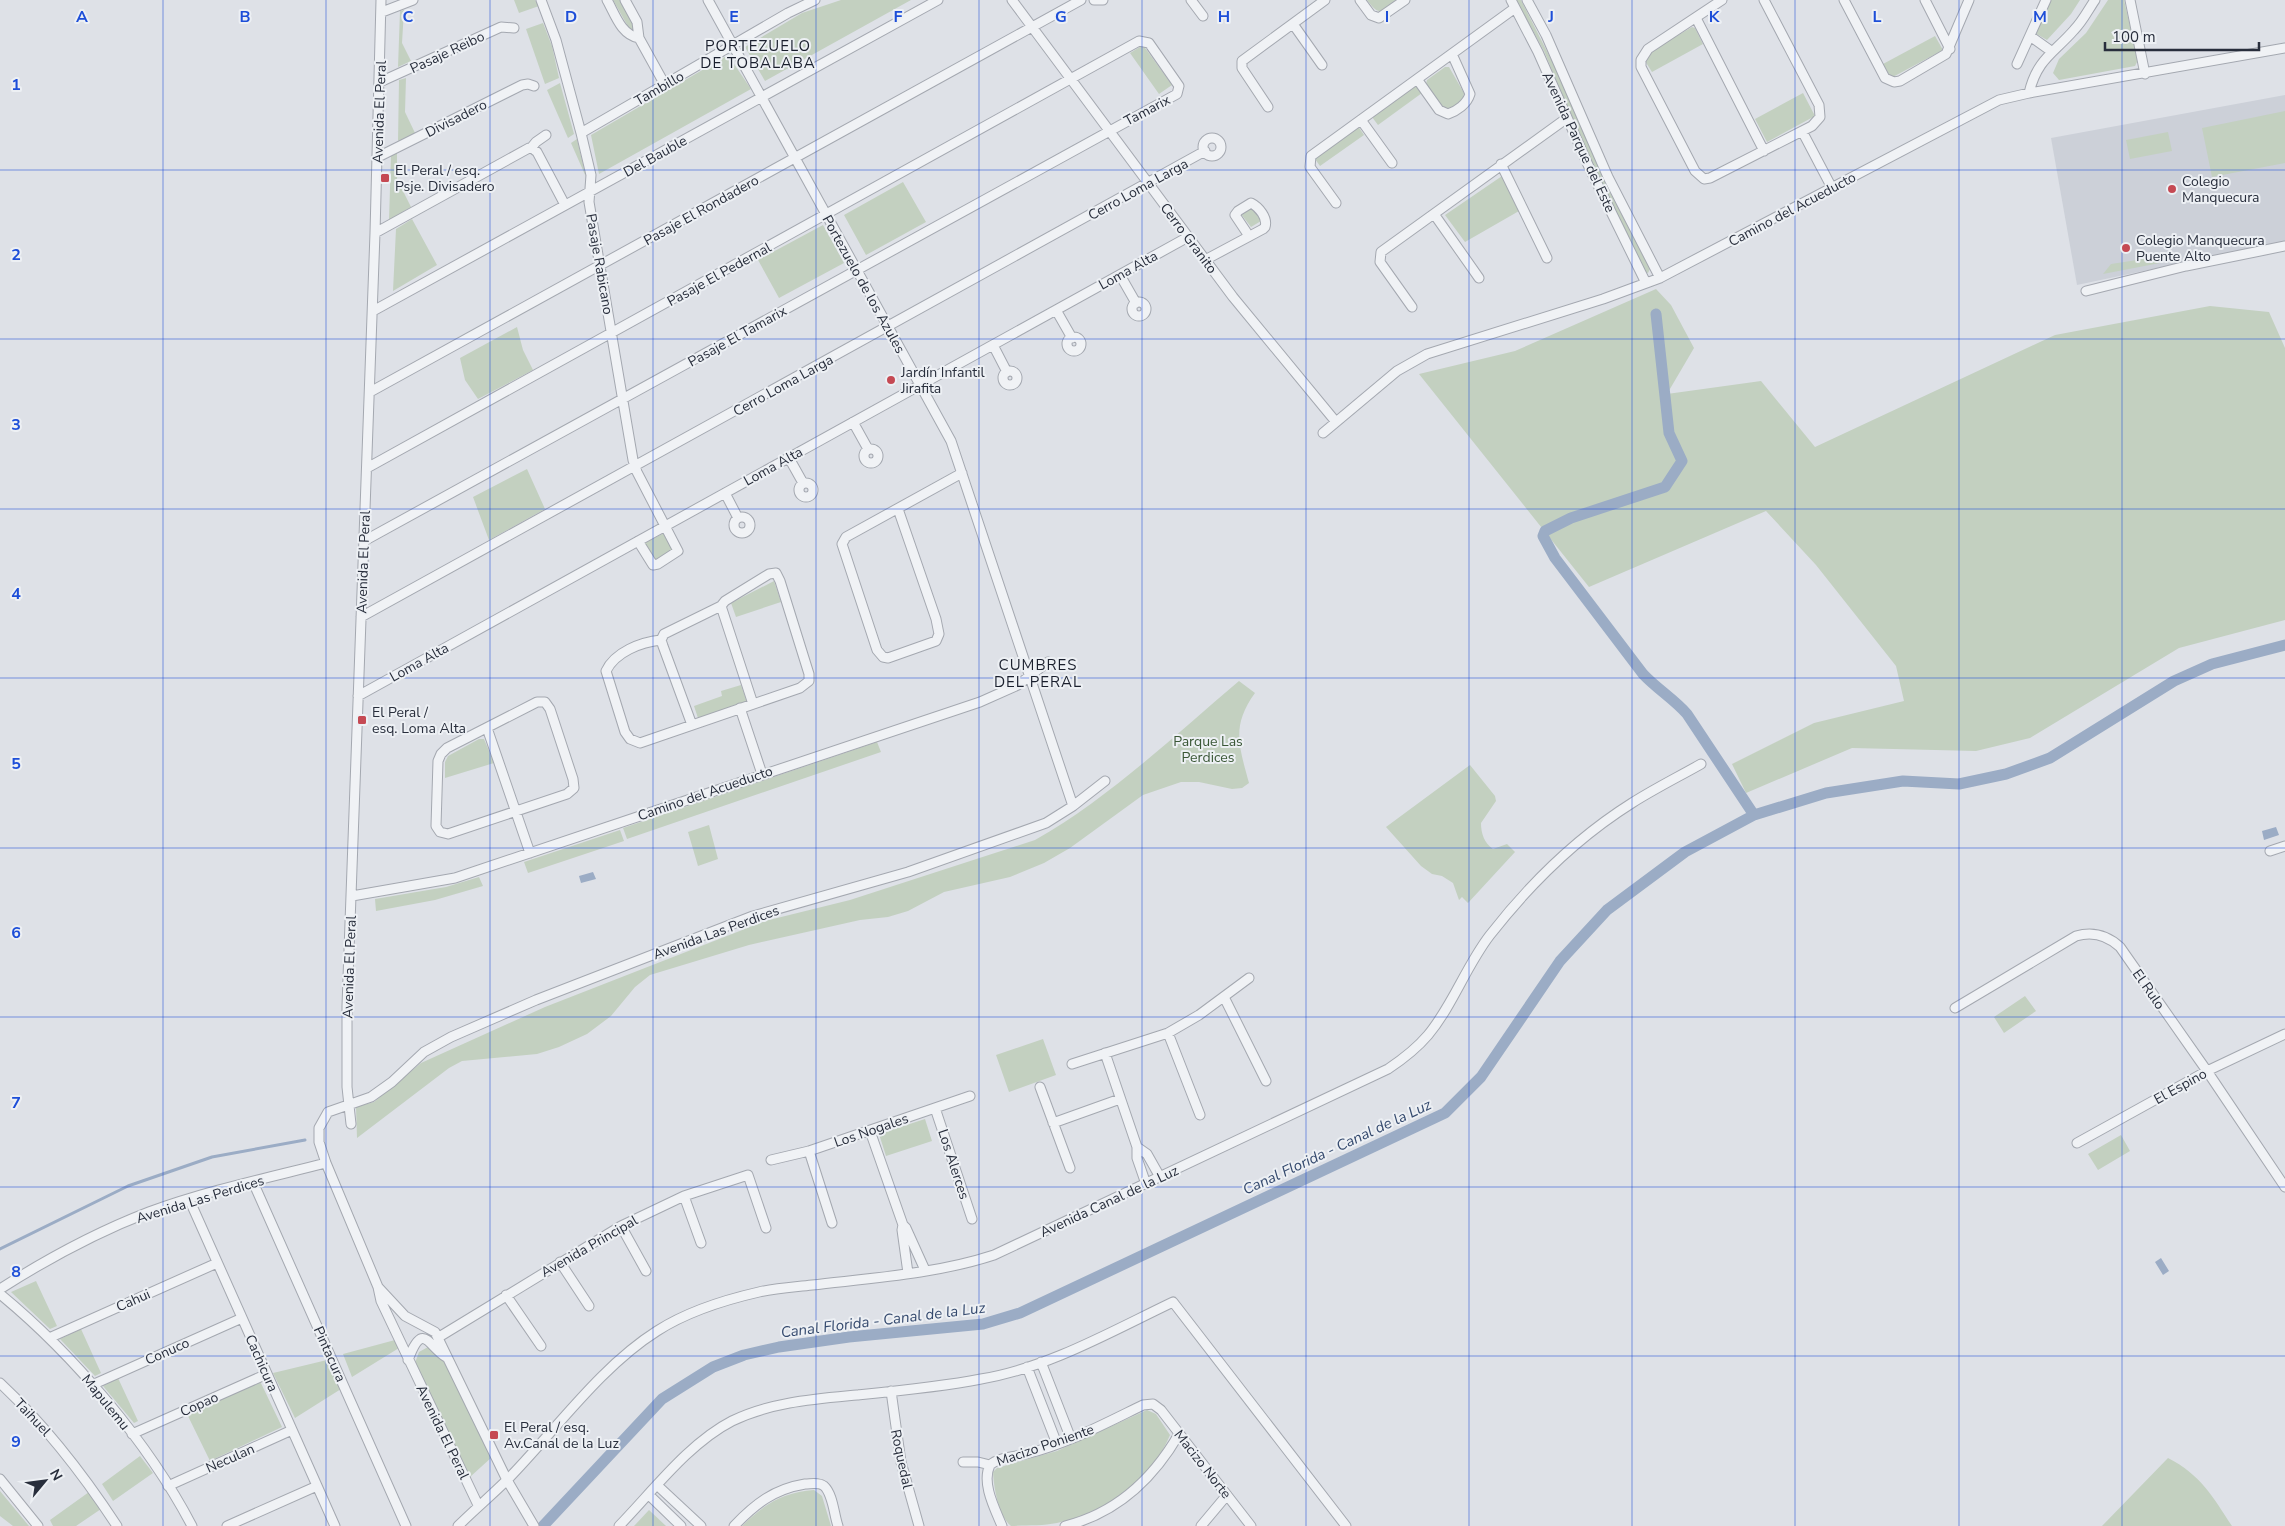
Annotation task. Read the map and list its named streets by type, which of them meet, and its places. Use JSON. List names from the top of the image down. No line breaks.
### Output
{"streets":{"street":["Pasaje Reibo","Tambillo","Tamarix","Avenida El Peral","Divisadero","Avenida Parque del Este","Del Bauble","Cerro Loma Larga","Camino del Acueducto","Pasaje El Rondadero","Cerro Granito","Pasaje Rabicano","Loma Alta","Pasaje El Pedernal","Portezuelo de los Azules","Pasaje El Tamarix","Avenida Las Perdices","El Rulo","El Espino","Los Nogales","Los Alerces","Avenida Canal de la Luz","Avenida Principal","Cahui","Conuco","Pintacura","Cachicura","Mapulemu","Copao","Taihuel","Macizo Poniente","Neculan","Roquedal","Macizo Norte"]},"crossings":[["Pasaje Reibo","Avenida El Peral"],["Tambillo","Pasaje Rabicano"],["Tambillo","Portezuelo de los Azules"],["Tamarix","Cerro Granito"],["Tamarix","Pasaje El Pedernal"],["Tamarix","Pasaje El Tamarix"],["Avenida El Peral","Divisadero"],["Avenida El Peral","Del Bauble"],["Avenida El Peral","Cerro Loma Larga"],["Avenida El Peral","Camino del Acueducto"],["Avenida El Peral","Pasaje El Rondadero"],["Avenida El Peral","Loma Alta"],["Avenida El Peral","Pasaje El Pedernal"],["Avenida El Peral","Pasaje El Tamarix"],["Avenida El Peral","Avenida Las Perdices"],["Avenida El Peral","Avenida Canal de la Luz"],["Avenida El Peral","Avenida Principal"],["Avenida Parque del Este","Camino del Acueducto"],["Del Bauble","Pasaje Rabicano"],["Del Bauble","Portezuelo de los Azules"],["Cerro Loma Larga","Cerro Granito"],["Cerro Loma Larga","Pasaje Rabicano"],["Cerro Loma Larga","Portezuelo de los Azules"],["Camino del Acueducto","Cerro Granito"],["Camino del Acueducto","Portezuelo de los Azules"],["Pasaje El Rondadero","Cerro Granito"],["Pasaje El Rondadero","Pasaje Rabicano"],["Pasaje El Rondadero","Portezuelo de los Azules"],["Cerro Granito","Loma Alta"],["Cerro Granito","Pasaje El Pedernal"],["Cerro Granito","Pasaje El Tamarix"],["Pasaje Rabicano","Loma Alta"],["Pasaje Rabicano","Pasaje El Pedernal"],["Pasaje Rabicano","Pasaje El Tamarix"],["Loma Alta","Portezuelo de los Azules"],["Pasaje El Pedernal","Portezuelo de los Azules"],["Portezuelo de los Azules","Pasaje El Tamarix"],["Portezuelo de los Azules","Avenida Las Perdices"],["Avenida Las Perdices","Pintacura"],["Avenida Las Perdices","Cachicura"],["El Rulo","El Espino"],["Los Nogales","Los Alerces"],["Cahui","Cachicura"],["Cahui","Mapulemu"],["Conuco","Cachicura"],["Conuco","Mapulemu"],["Cachicura","Copao"],["Cachicura","Neculan"],["Mapulemu","Copao"],["Mapulemu","Neculan"],["Macizo Poniente","Macizo Norte"]],"districts":["PORTEZUELO DE TOBALABA","CUMBRES DEL PERAL"],"water":["Canal Florida - Canal de la Luz"],"parks":["Parque Las Perdices"],"places":{"transit":["El Peral / esq. Psje. Divisadero","El Peral / esq. Loma Alta","El Peral / esq. Av.Canal de la Luz"],"other":["Colegio Manquecura","Colegio Manquecura Puente Alto","Jardín Infantil Jirafita"]},"scale_bar":"100 m","north":"top right","grid":{"columns":["A","B","C","D","E","F","G","H","I","J","K","L","M"],"rows":["1","2","3","4","5","6","7","8","9"]}}
